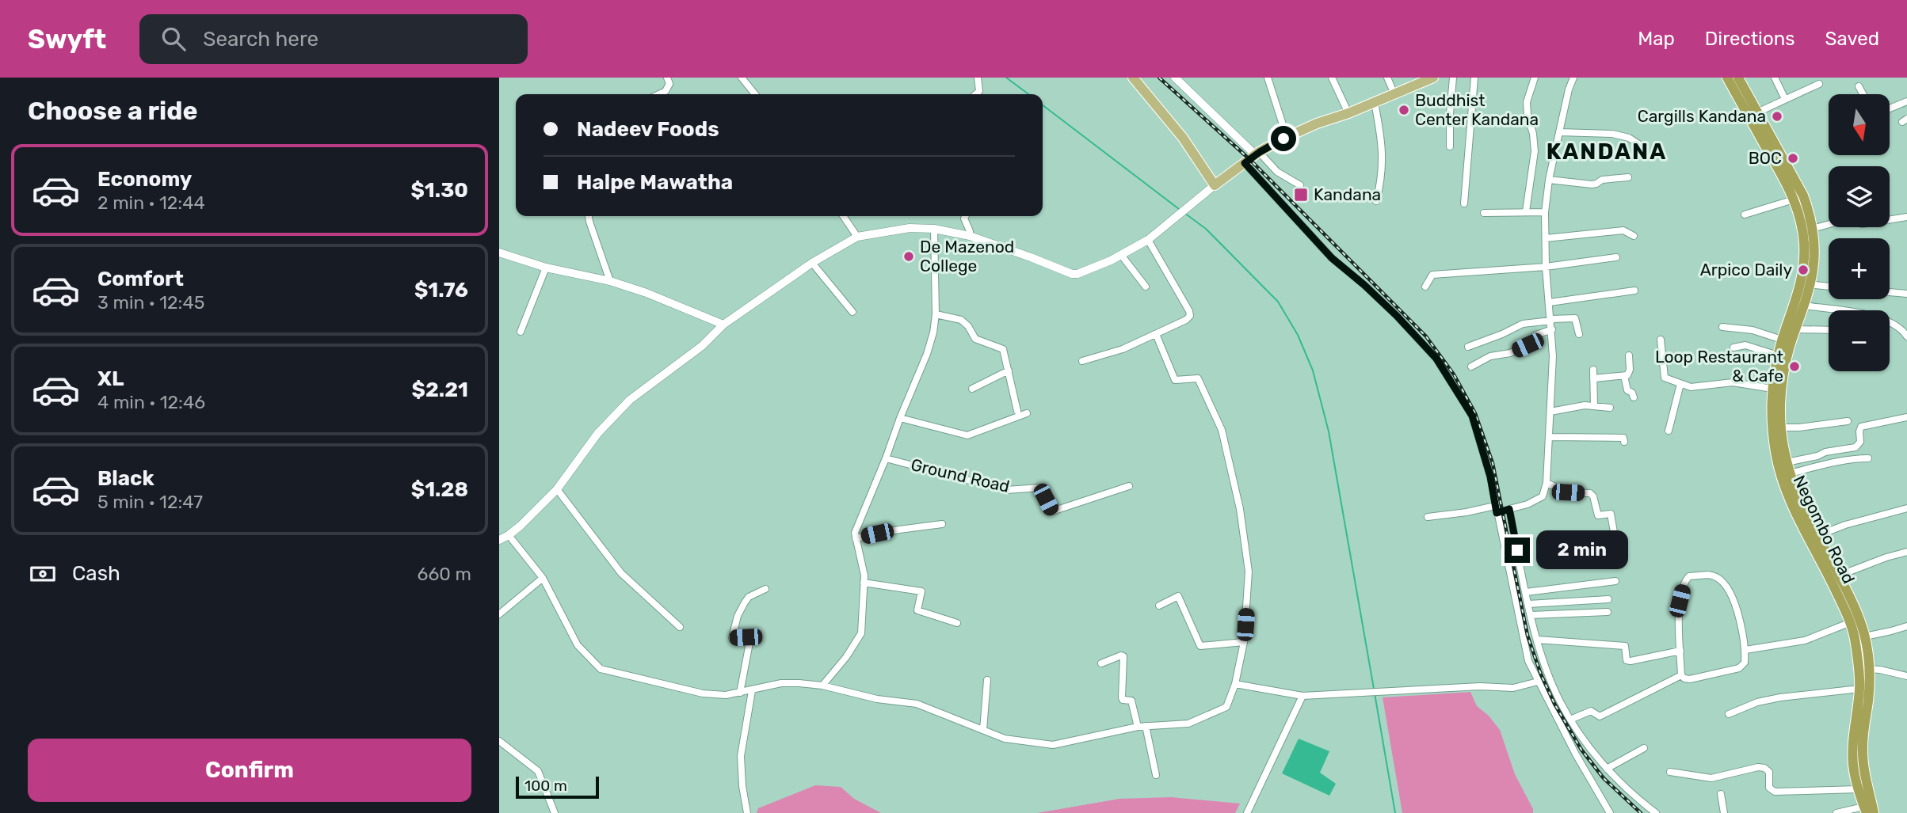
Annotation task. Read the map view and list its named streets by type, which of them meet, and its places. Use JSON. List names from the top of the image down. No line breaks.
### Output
{"streets":{"highway":["Negombo Road"],"street":["Ground Road"]},"districts":["KANDANA"],"places":{"other":["Buddhist Center Kandana","Cargills Kandana","BOC","De Mazenod College","Arpico Daily","Loop Restaurant & Cafe"],"transit":["Kandana"]},"scale_bar":"100 m","north":"bottom","page":{"header":"Swyft","search":"Search here","nav":["Map","Directions","Saved"],"heading":"Choose a ride","map_buttons":["+","−"],"banner":["Nadeev Foods","Halpe Mawatha"],"list":[{"name":"Economy","note":"2 min · 12:44","value":"$1.30"},{"name":"Comfort","note":"3 min · 12:45","value":"$1.76"},{"name":"XL","note":"4 min · 12:46","value":"$2.21"},{"name":"Black","note":"5 min · 12:47","value":"$1.28"}],"bubble":"2 min","pay":["Cash","660 m"],"buttons":"Confirm","scale":"100 m"}}
